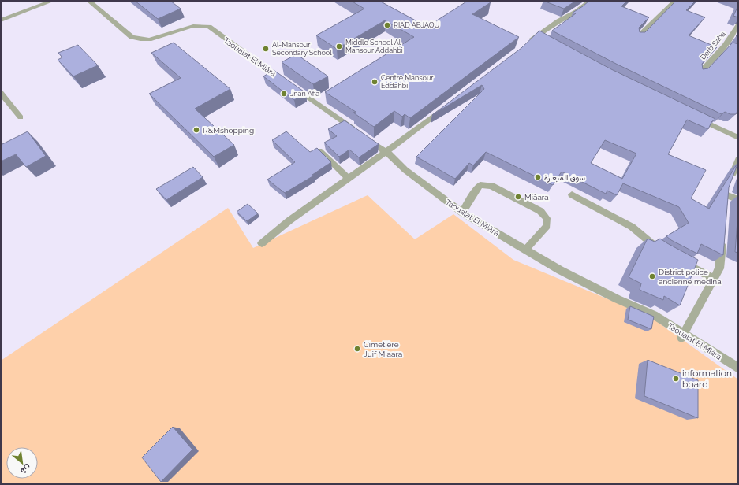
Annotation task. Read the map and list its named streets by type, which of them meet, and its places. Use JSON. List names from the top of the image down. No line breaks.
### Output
{"streets":{"street":["Derb Saba","Taoualat El Miâra"]},"places":["RIAD ABJAOU","Middle School Al Mansour Addahbi","Al-Mansour Secondary School","Centre Mansour Eddahbi","Jnan Afia","R&Mshopping","سوق الميعارة","Miâara","District police ancienne médina","Cimetière Juif Miaara","information board"],"north":"bottom right"}
